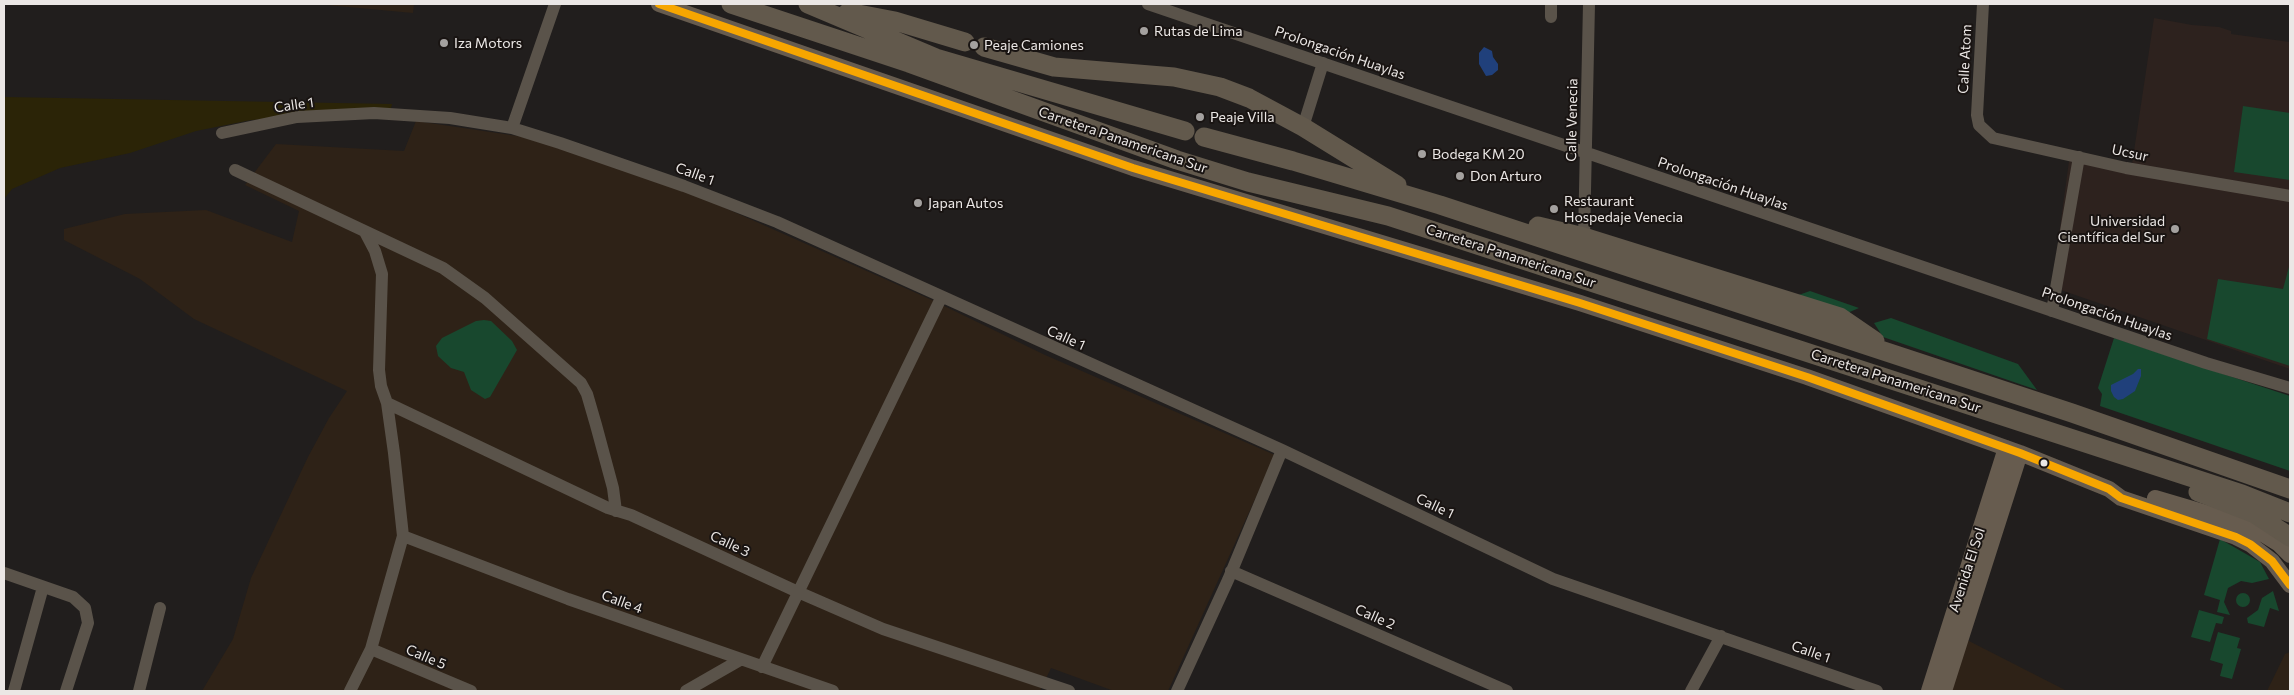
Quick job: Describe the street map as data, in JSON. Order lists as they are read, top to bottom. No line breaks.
{"streets":{"highway":["Carretera Panamericana Sur"],"main road":["Avenida El Sol"],"street":["Prolongación Huaylas","Calle Atom","Calle 1","Calle Venecia","Ucsur","Calle 3","Calle 4","Calle 2","Calle 5"]},"crossings":[["Prolongación Huaylas","Calle Venecia"],["Calle Atom","Ucsur"]],"places":["Rutas de Lima","Iza Motors","Peaje Camiones","Peaje Villa","Bodega KM 20","Don Arturo","Japan Autos","Restaurant Hospedaje Venecia","Universidad Científica del Sur"]}
